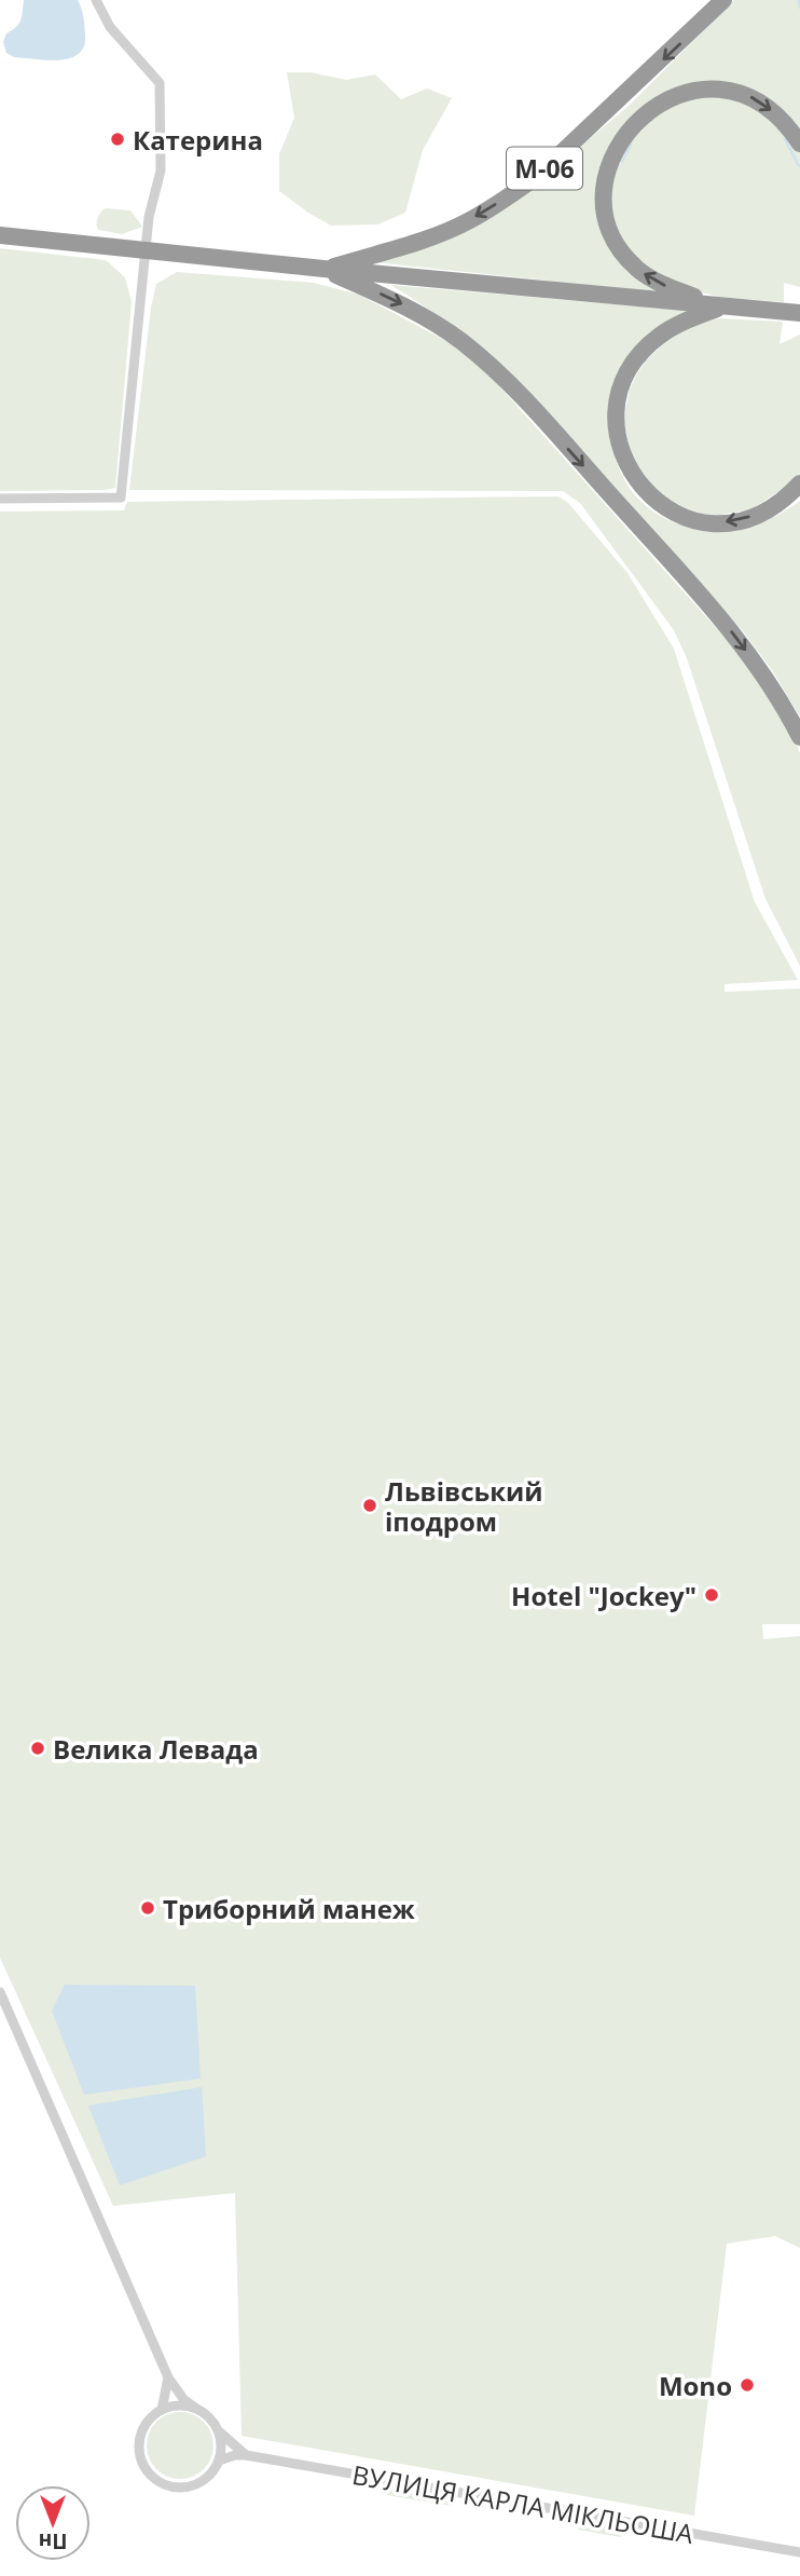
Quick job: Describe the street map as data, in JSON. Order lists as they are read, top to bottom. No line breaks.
{"streets":{"highway":["М-06"],"street":["ВУЛИЦЯ КАРЛА МІКЛЬОША"]},"places":["Катерина","Львівський іподром","Hotel \"Jockey\"","Велика Левада","Триборний манеж","Mono"],"north":"bottom"}
